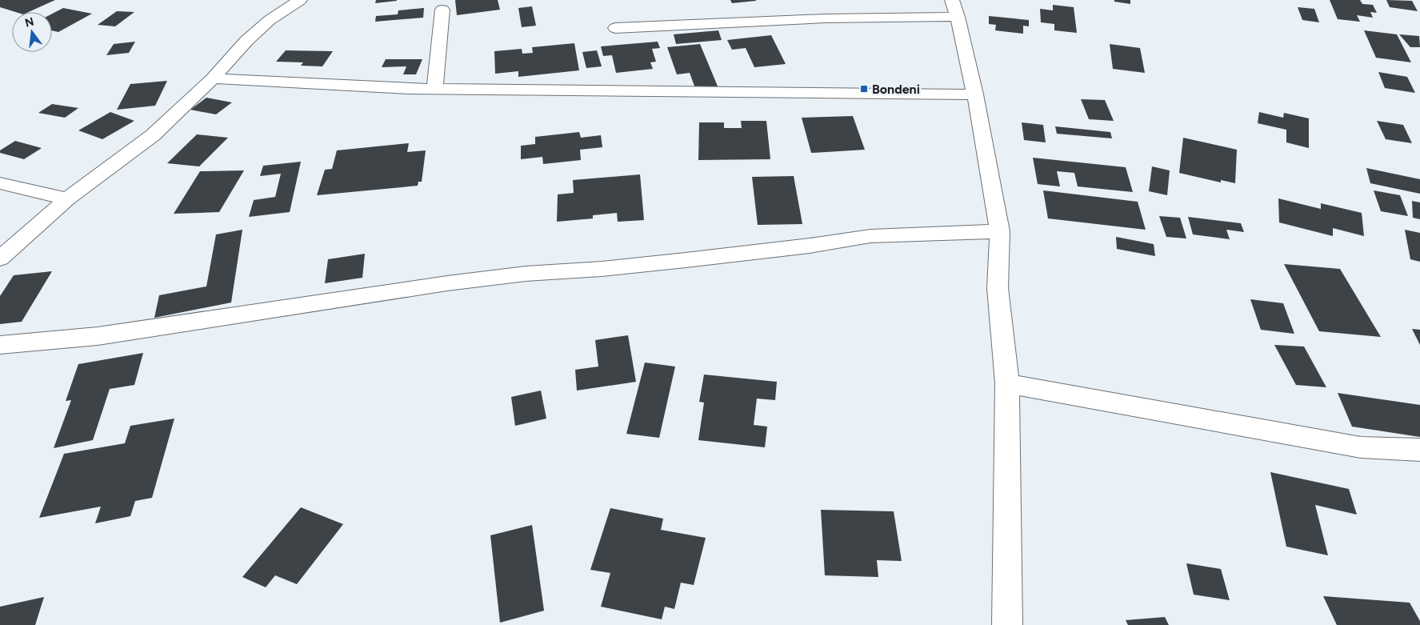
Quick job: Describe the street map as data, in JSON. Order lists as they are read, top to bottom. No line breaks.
{"places":{"transit":["Bondeni"]},"north":"top"}
